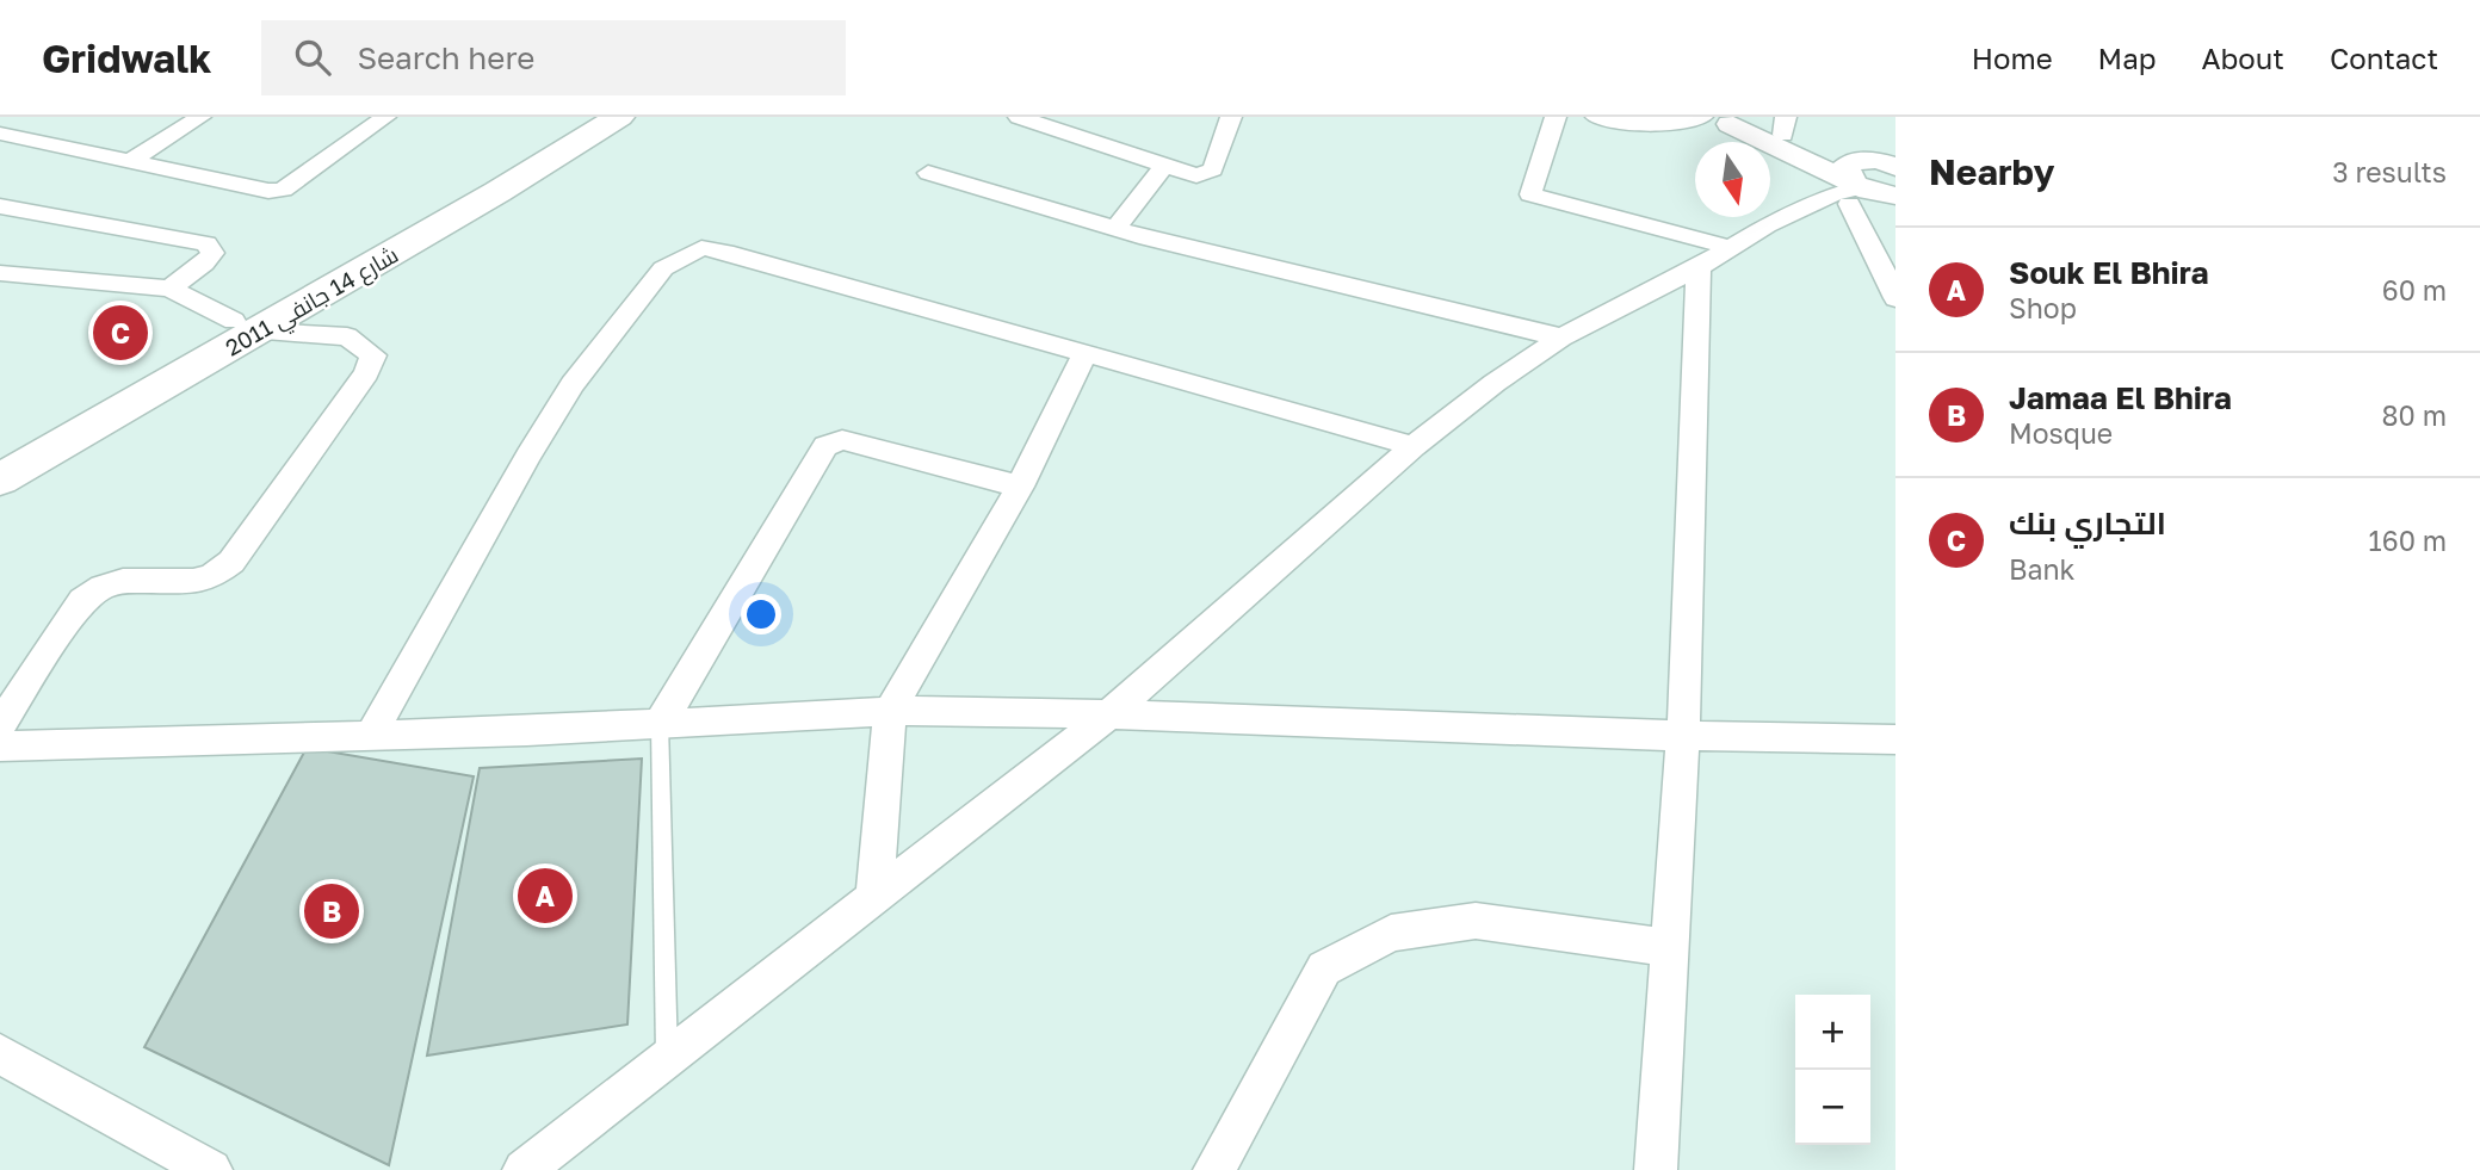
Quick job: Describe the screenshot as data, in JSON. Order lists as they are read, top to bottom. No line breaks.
{"streets":{"main road":["شارع 14 جانفي 2011"]},"north":"bottom","page":{"header":"Gridwalk","search":"Search here","nav":["Home","Map","About","Contact"],"heading":["Nearby","3 results"],"list":[{"mark":"A","name":"Souk El Bhira","note":"Shop","value":"60 m"},{"mark":"B","name":"Jamaa El Bhira","note":"Mosque","value":"80 m"},{"mark":"C","name":"التجاري بنك","note":"Bank","value":"160 m"}],"pins":["C","A","B"],"map_buttons":["+","−"]}}
